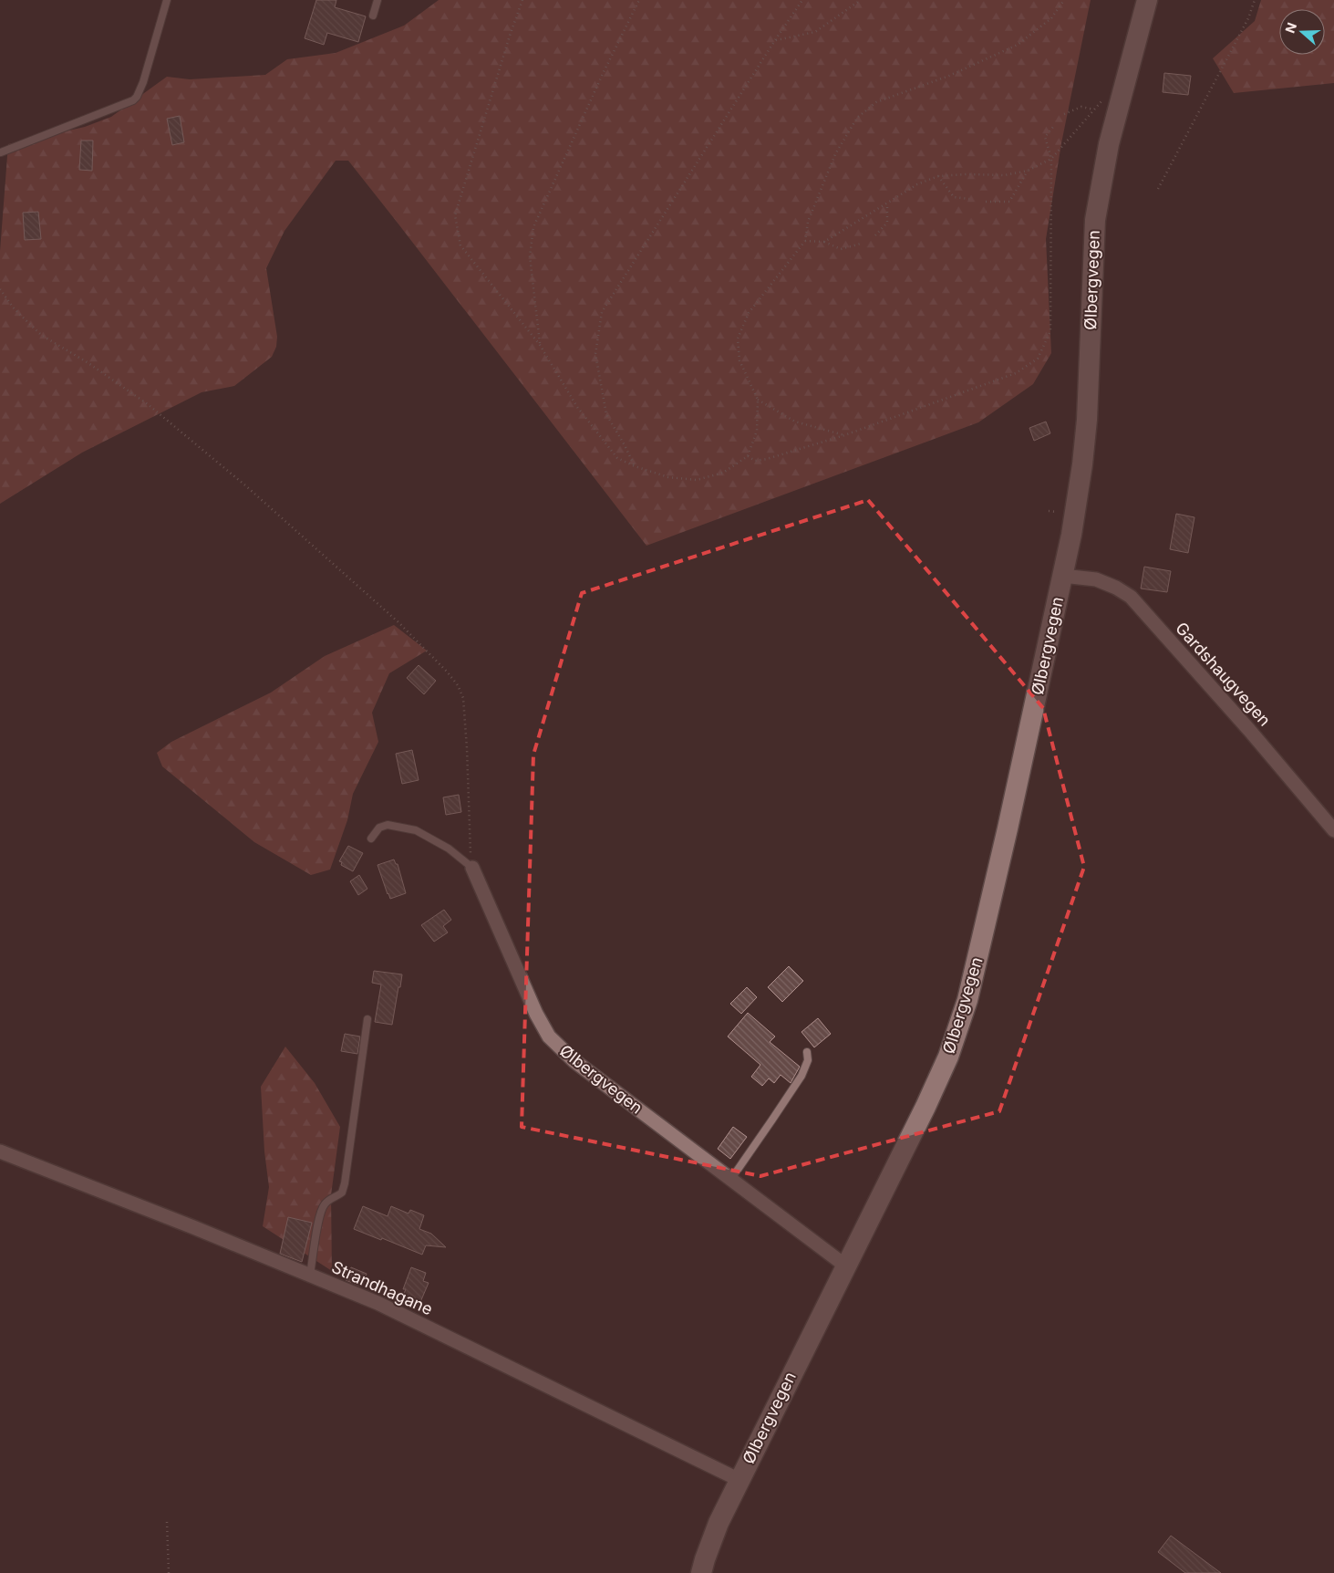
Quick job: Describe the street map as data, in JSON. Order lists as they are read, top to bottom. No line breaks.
{"streets":{"main road":["Ølbergvegen"],"street":["Gardshaugvegen","Strandhagane"]},"crossings":[["Ølbergvegen","Gardshaugvegen"],["Ølbergvegen","Strandhagane"]],"north":"left"}
